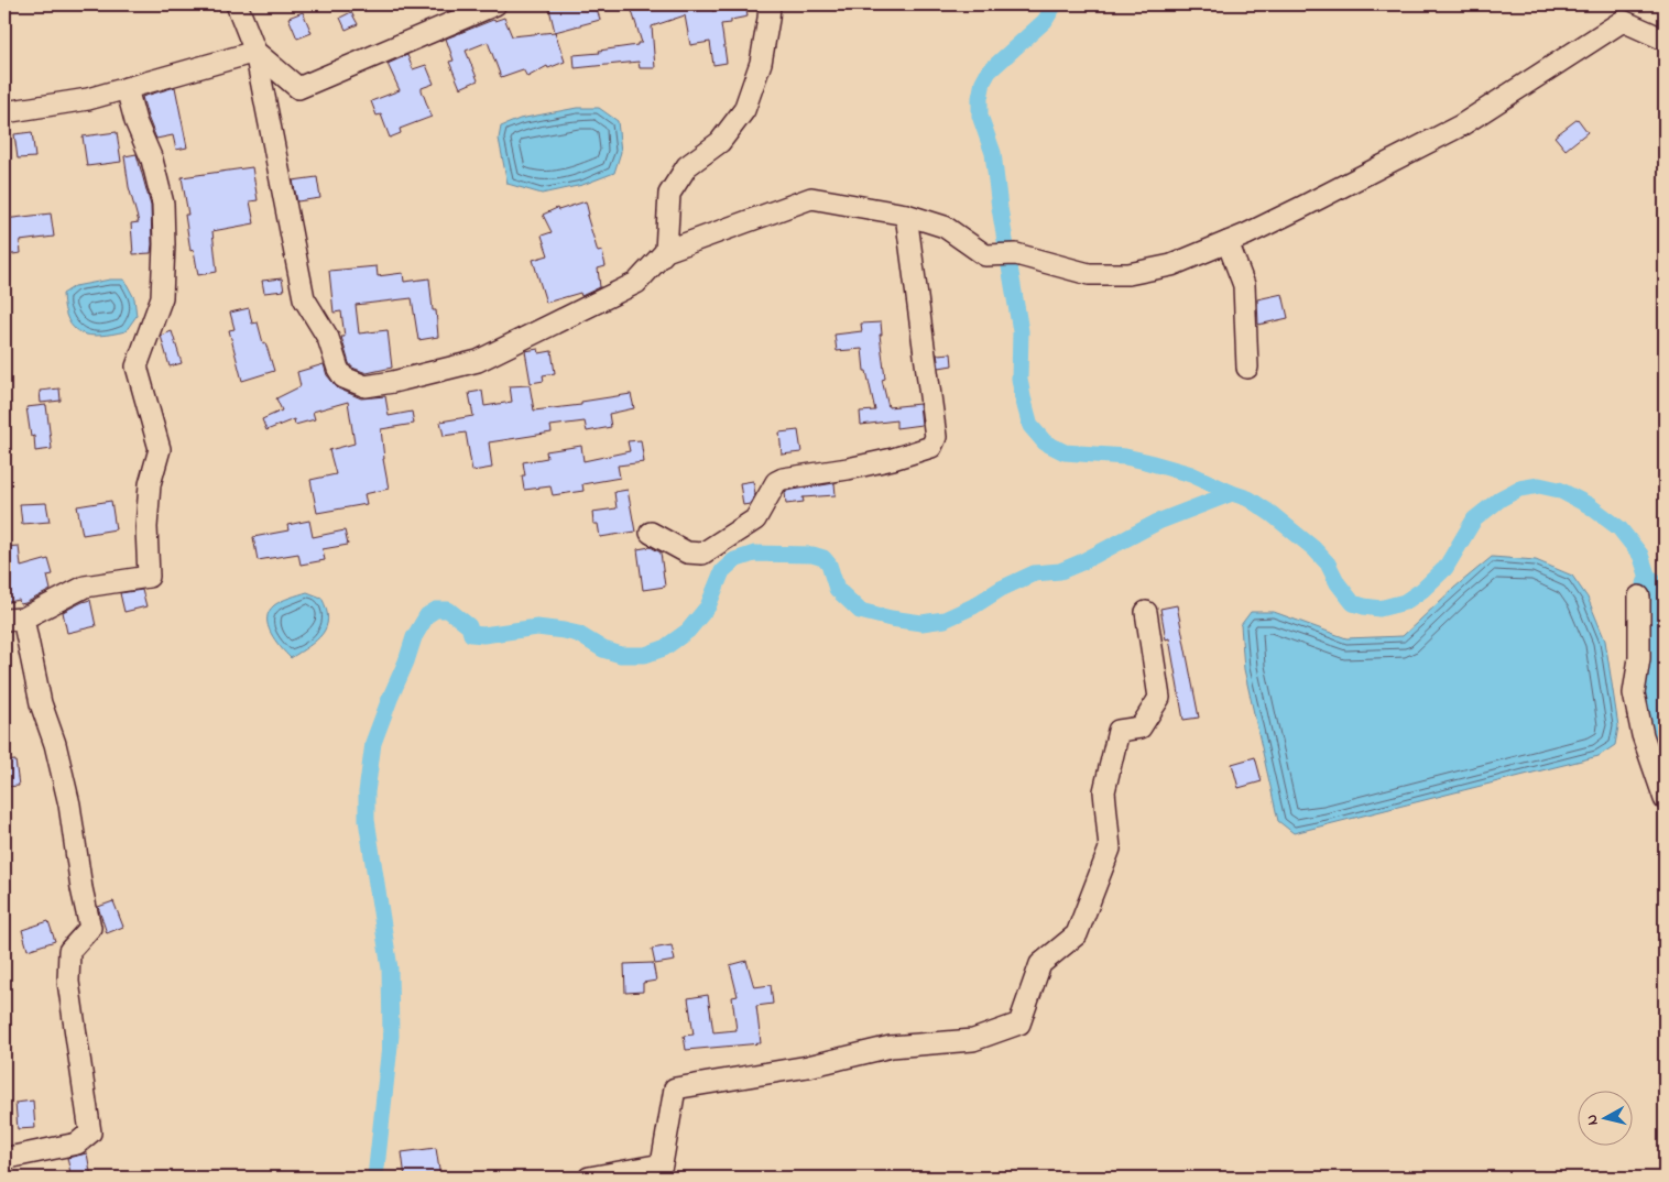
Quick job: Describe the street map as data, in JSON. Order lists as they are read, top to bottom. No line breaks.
{"north":"left"}
